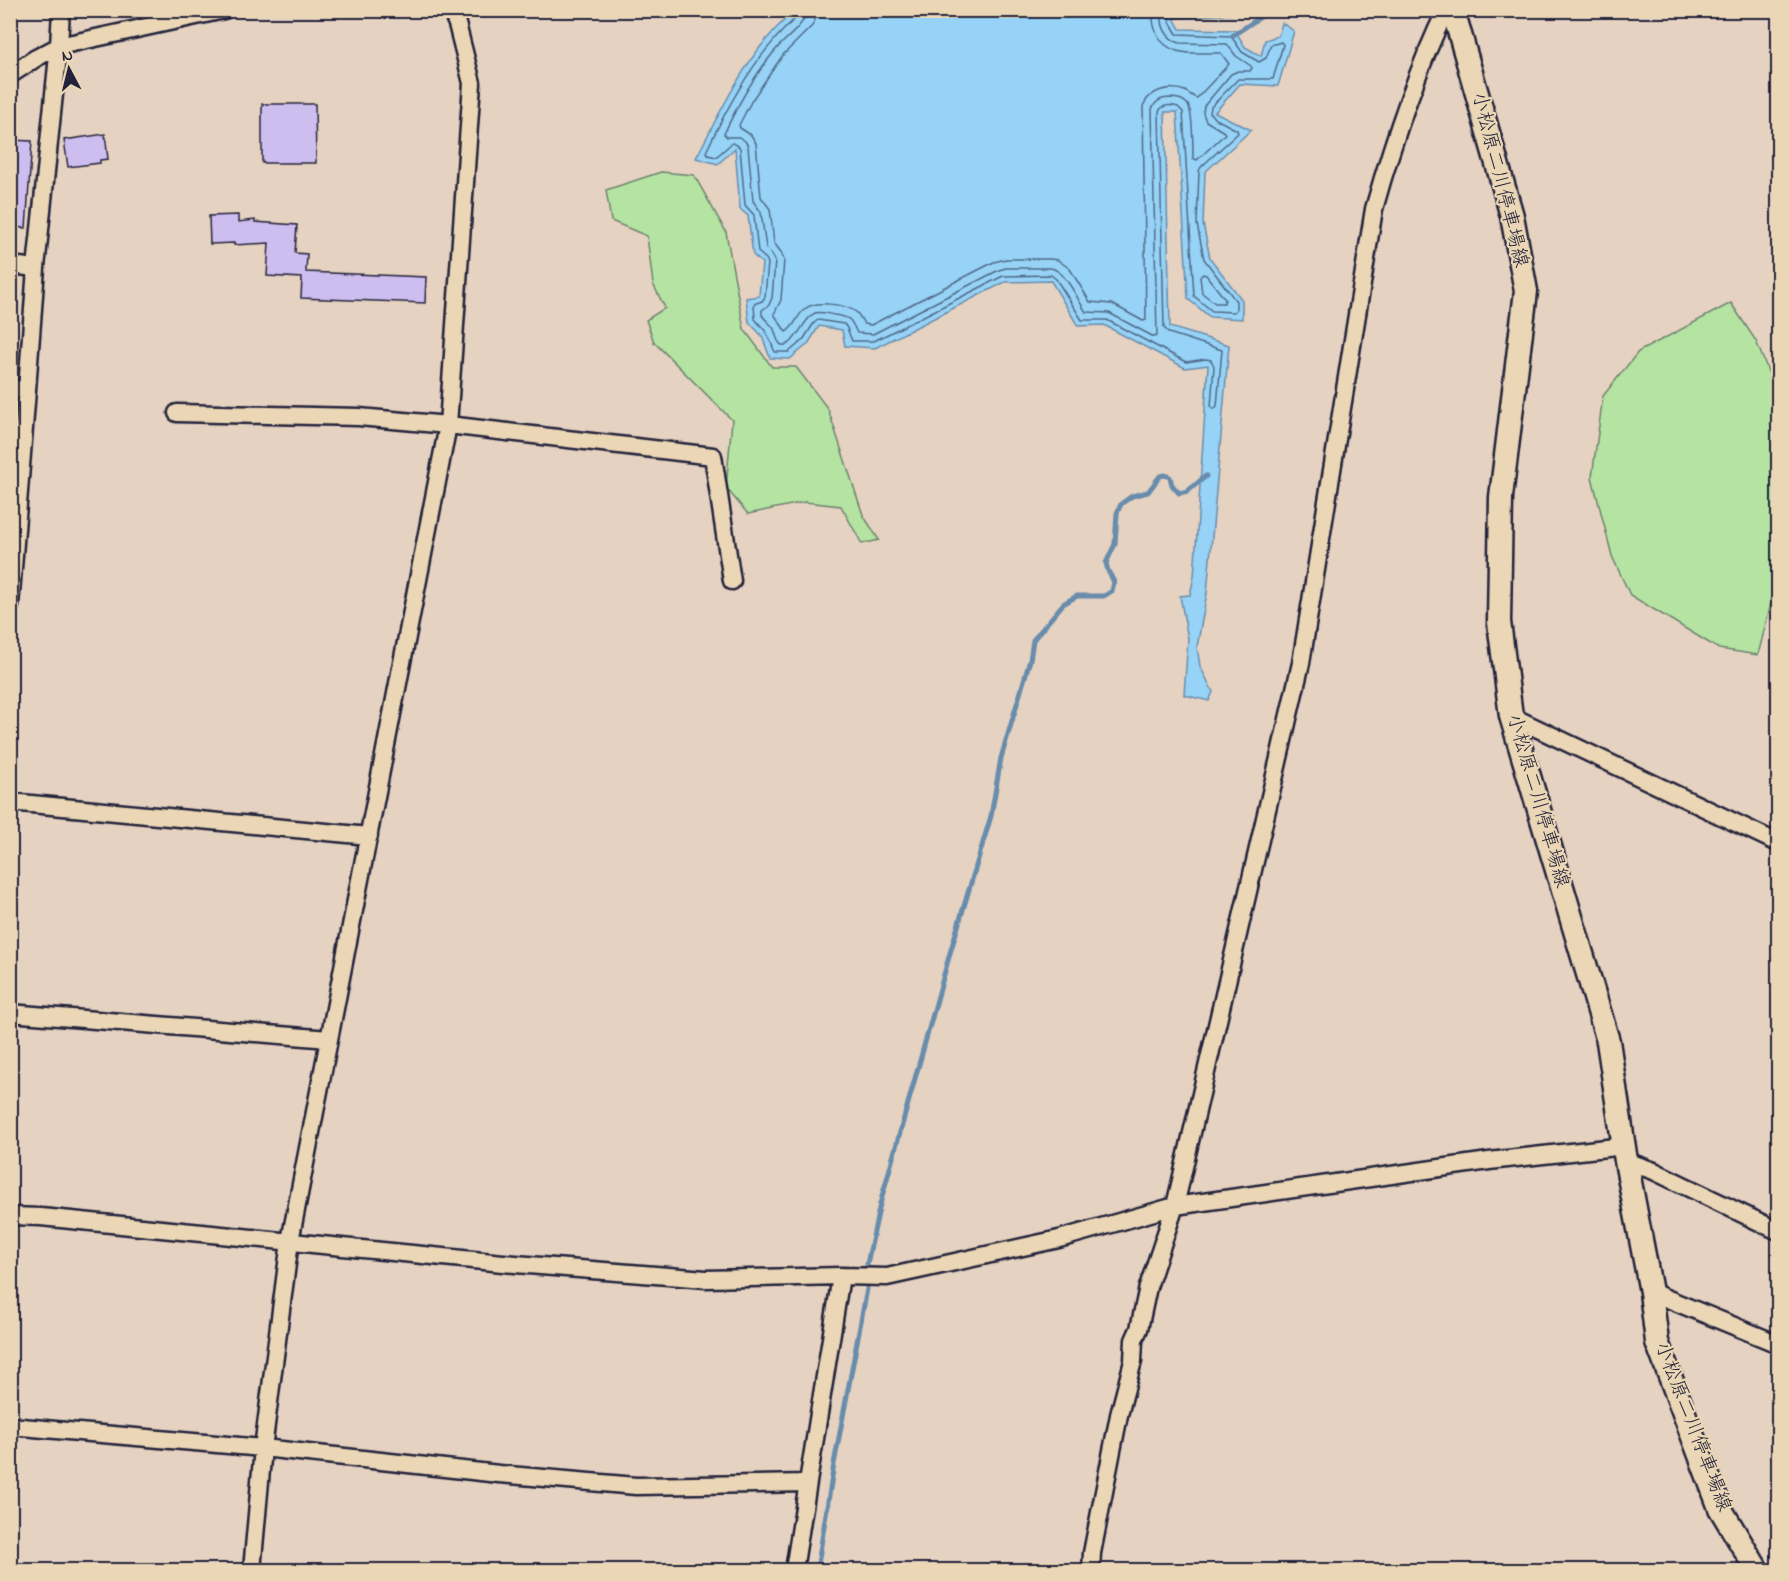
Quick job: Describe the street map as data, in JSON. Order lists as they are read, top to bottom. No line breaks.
{"streets":{"main road":["小松原二川停車場線"]},"north":"top"}
